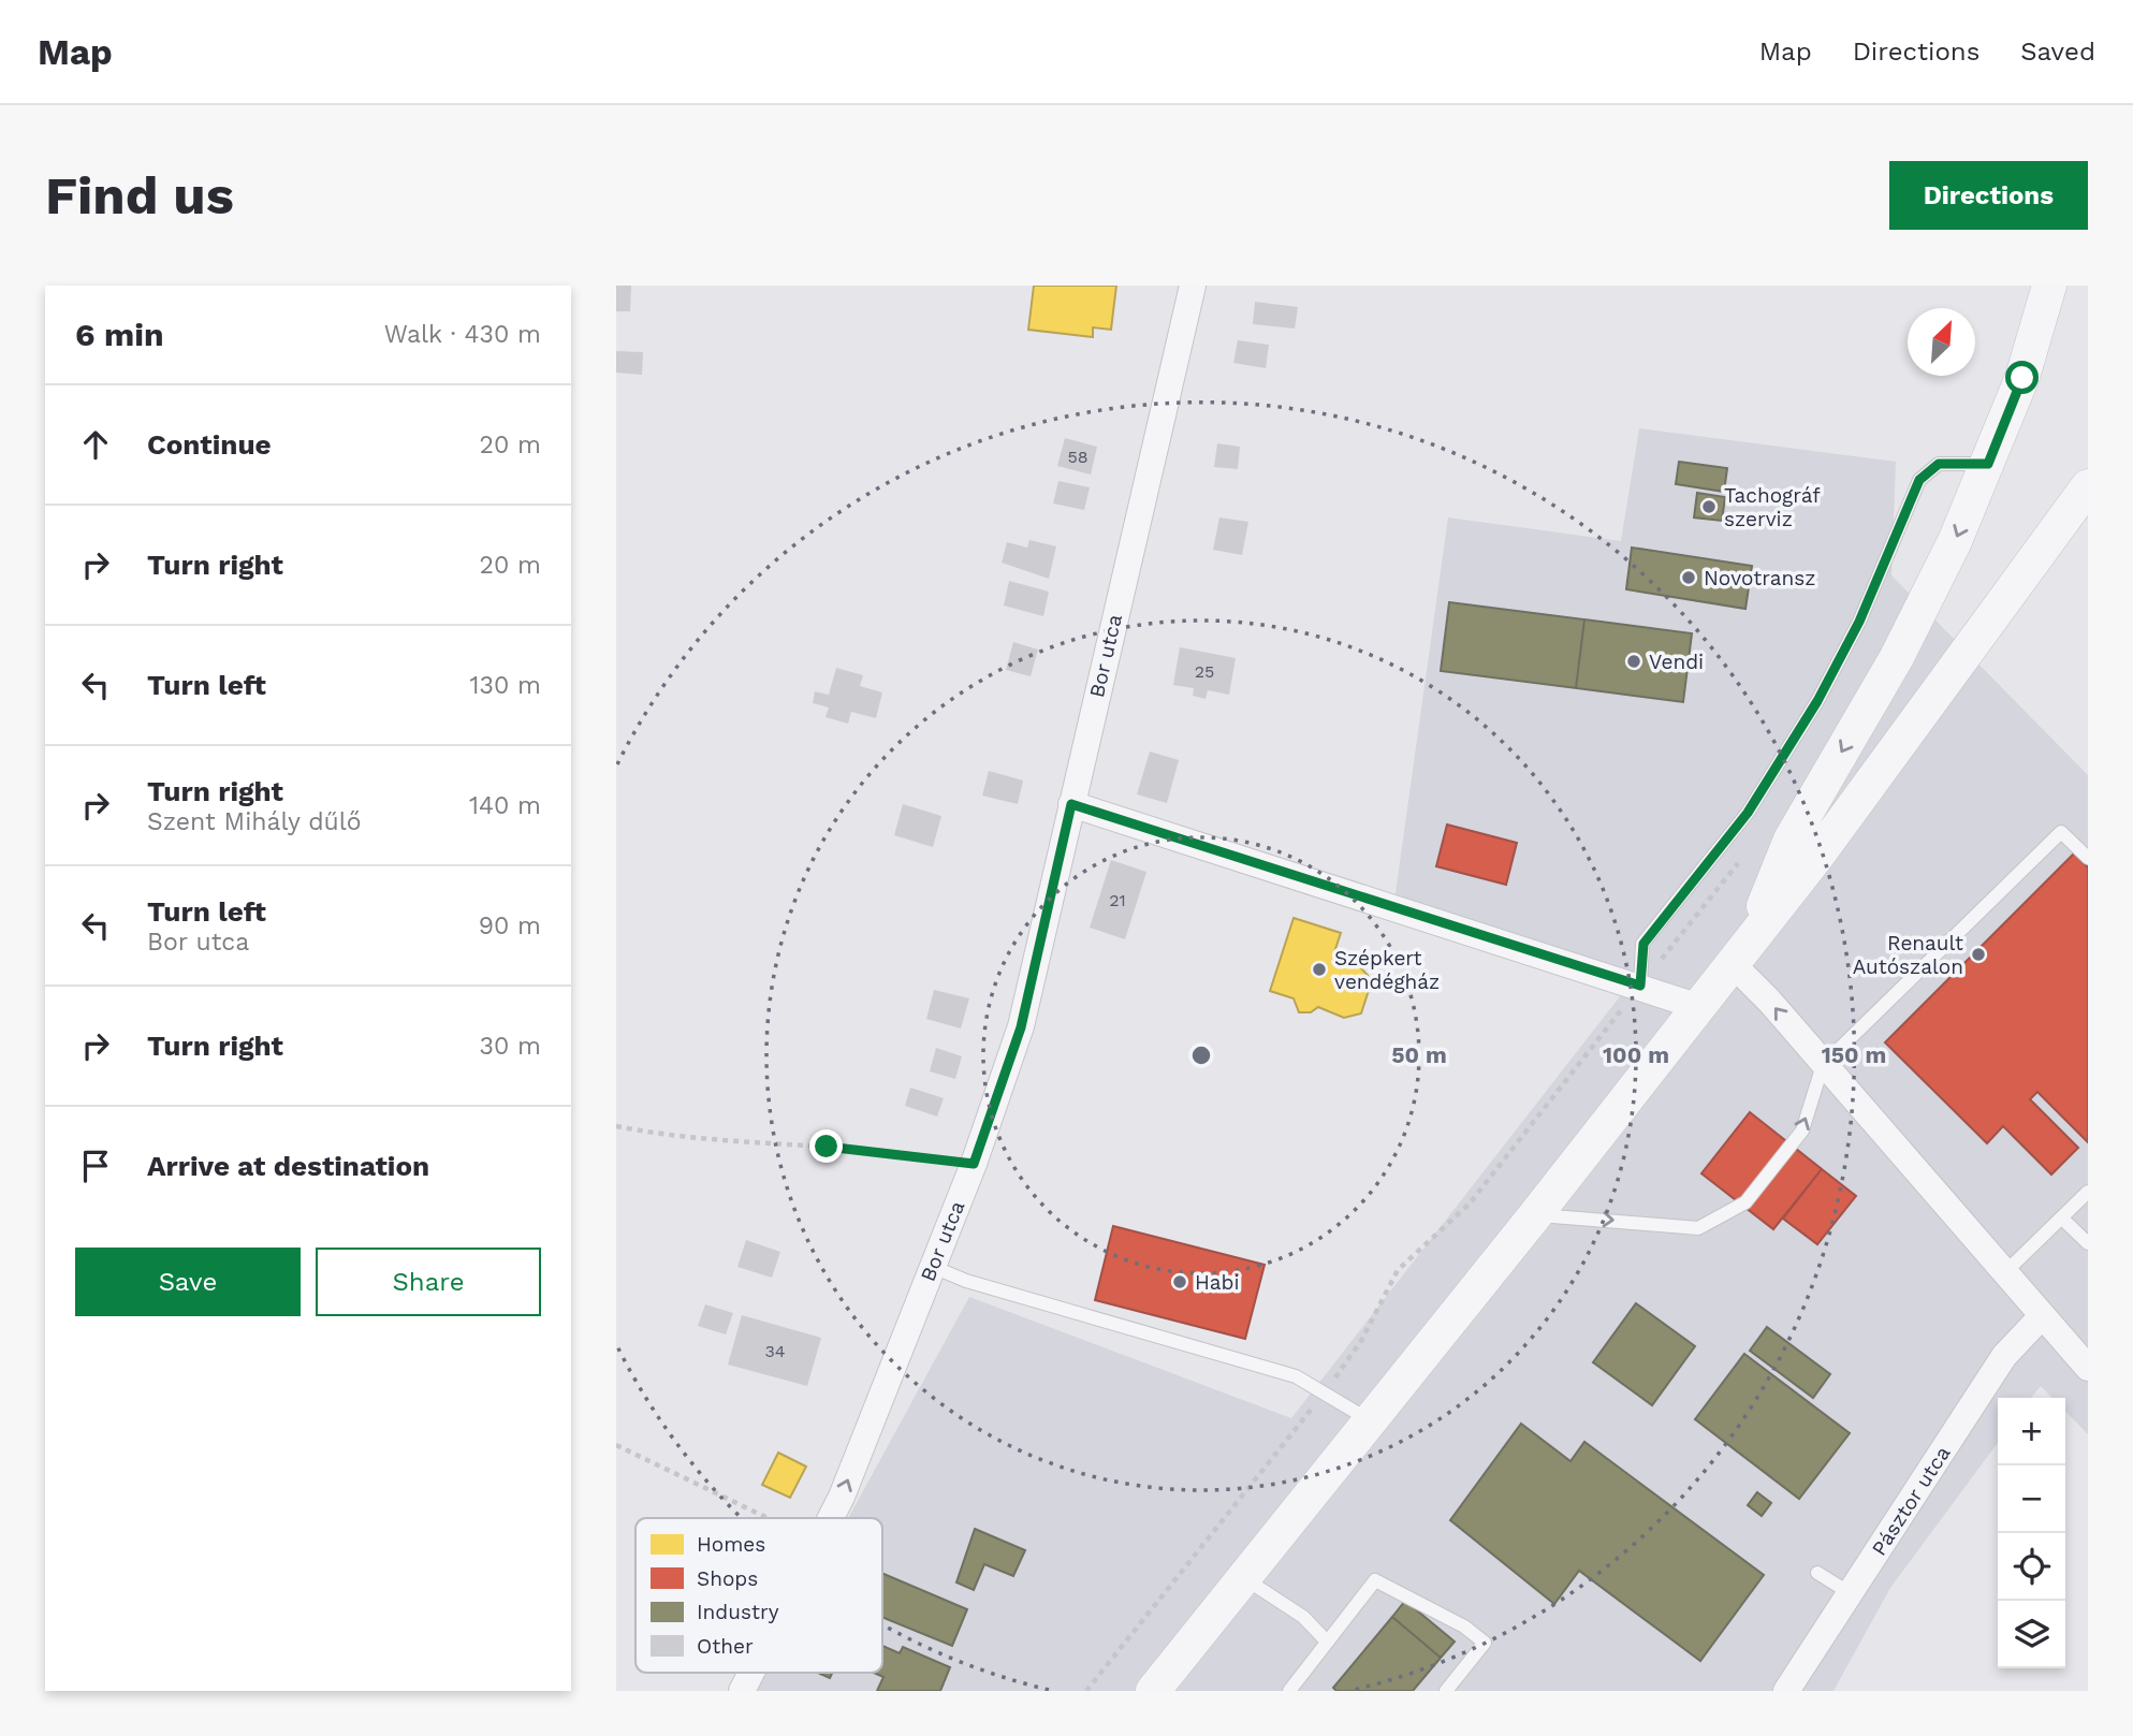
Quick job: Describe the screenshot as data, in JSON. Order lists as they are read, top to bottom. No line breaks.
{"streets":{"street":["Bor utca","Pásztor utca"]},"places":["Tachográf szerviz","Novotransz","Vendi","Renault Autószalon","Szépkert vendégház","Habi"],"house_numbers":["58","25","21","34"],"legend":["Homes","Shops","Industry","Other"],"north":"top right","page":{"header":"Map","nav":["Map","Directions","Saved"],"buttons":["Directions",["Save","Share"]],"title":"Find us","heading":["6 min","Walk · 430 m"],"list":[["Continue","20 m"],["Turn right","20 m"],["Turn left","130 m"],["Turn right","Szent Mihály dűlő","140 m"],["Turn left","Bor utca","90 m"],["Turn right","30 m"],"Arrive at destination"],"map_buttons":["+","−"]},"rings":["50 m","100 m","150 m"]}
